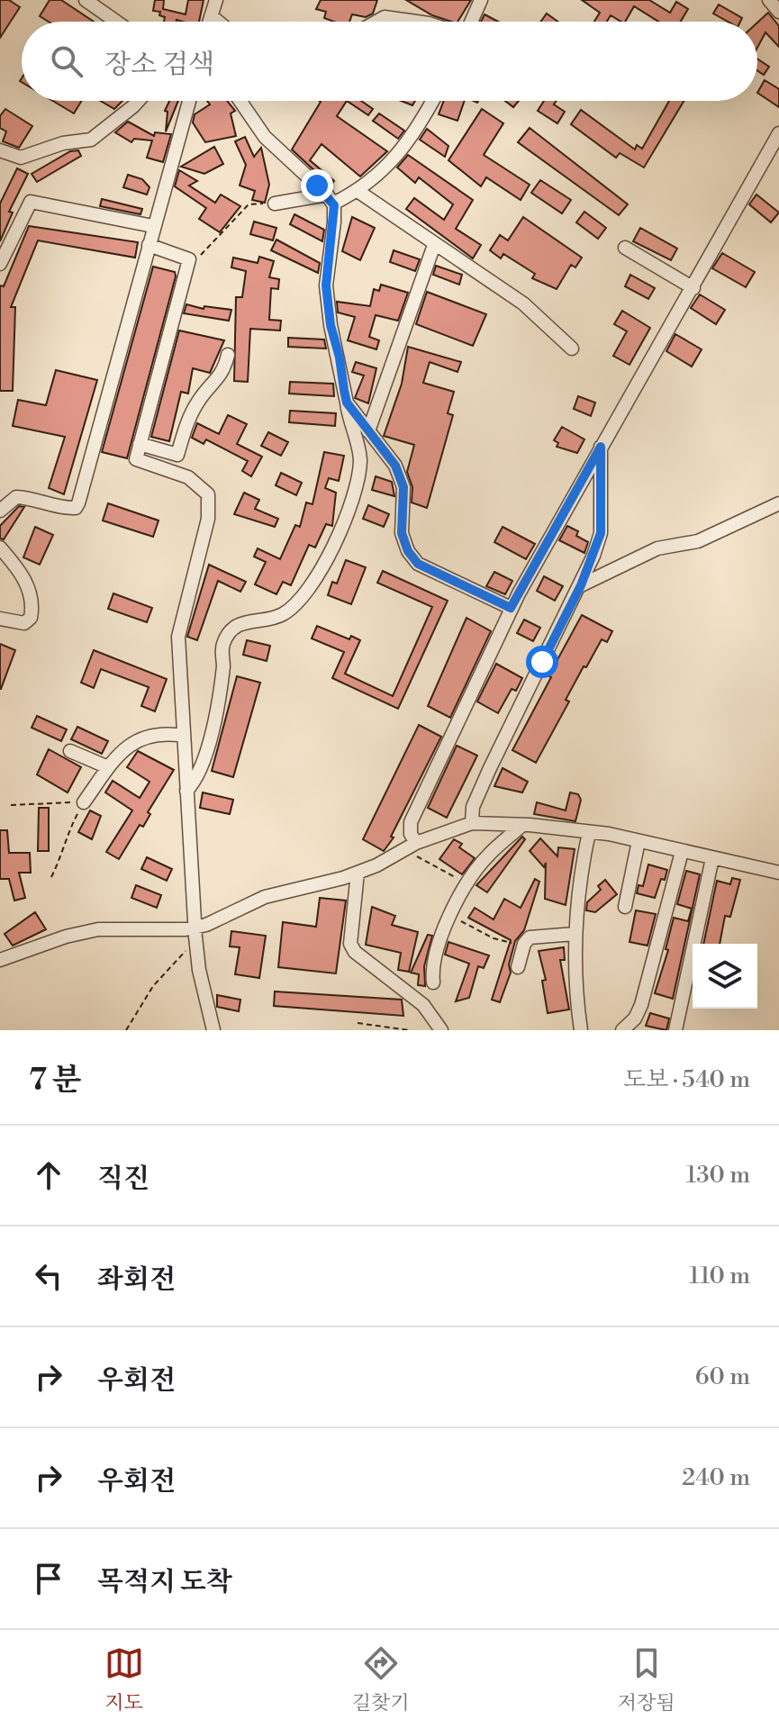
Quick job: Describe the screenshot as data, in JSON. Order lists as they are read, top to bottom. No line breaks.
{"page":{"search":"장소 검색","heading":["7 분","도보 · 540 m"],"list":[["직진","130 m"],["좌회전","110 m"],["우회전","60 m"],["우회전","240 m"],"목적지 도착"],"nav":["지도","길찾기","저장됨"]}}
